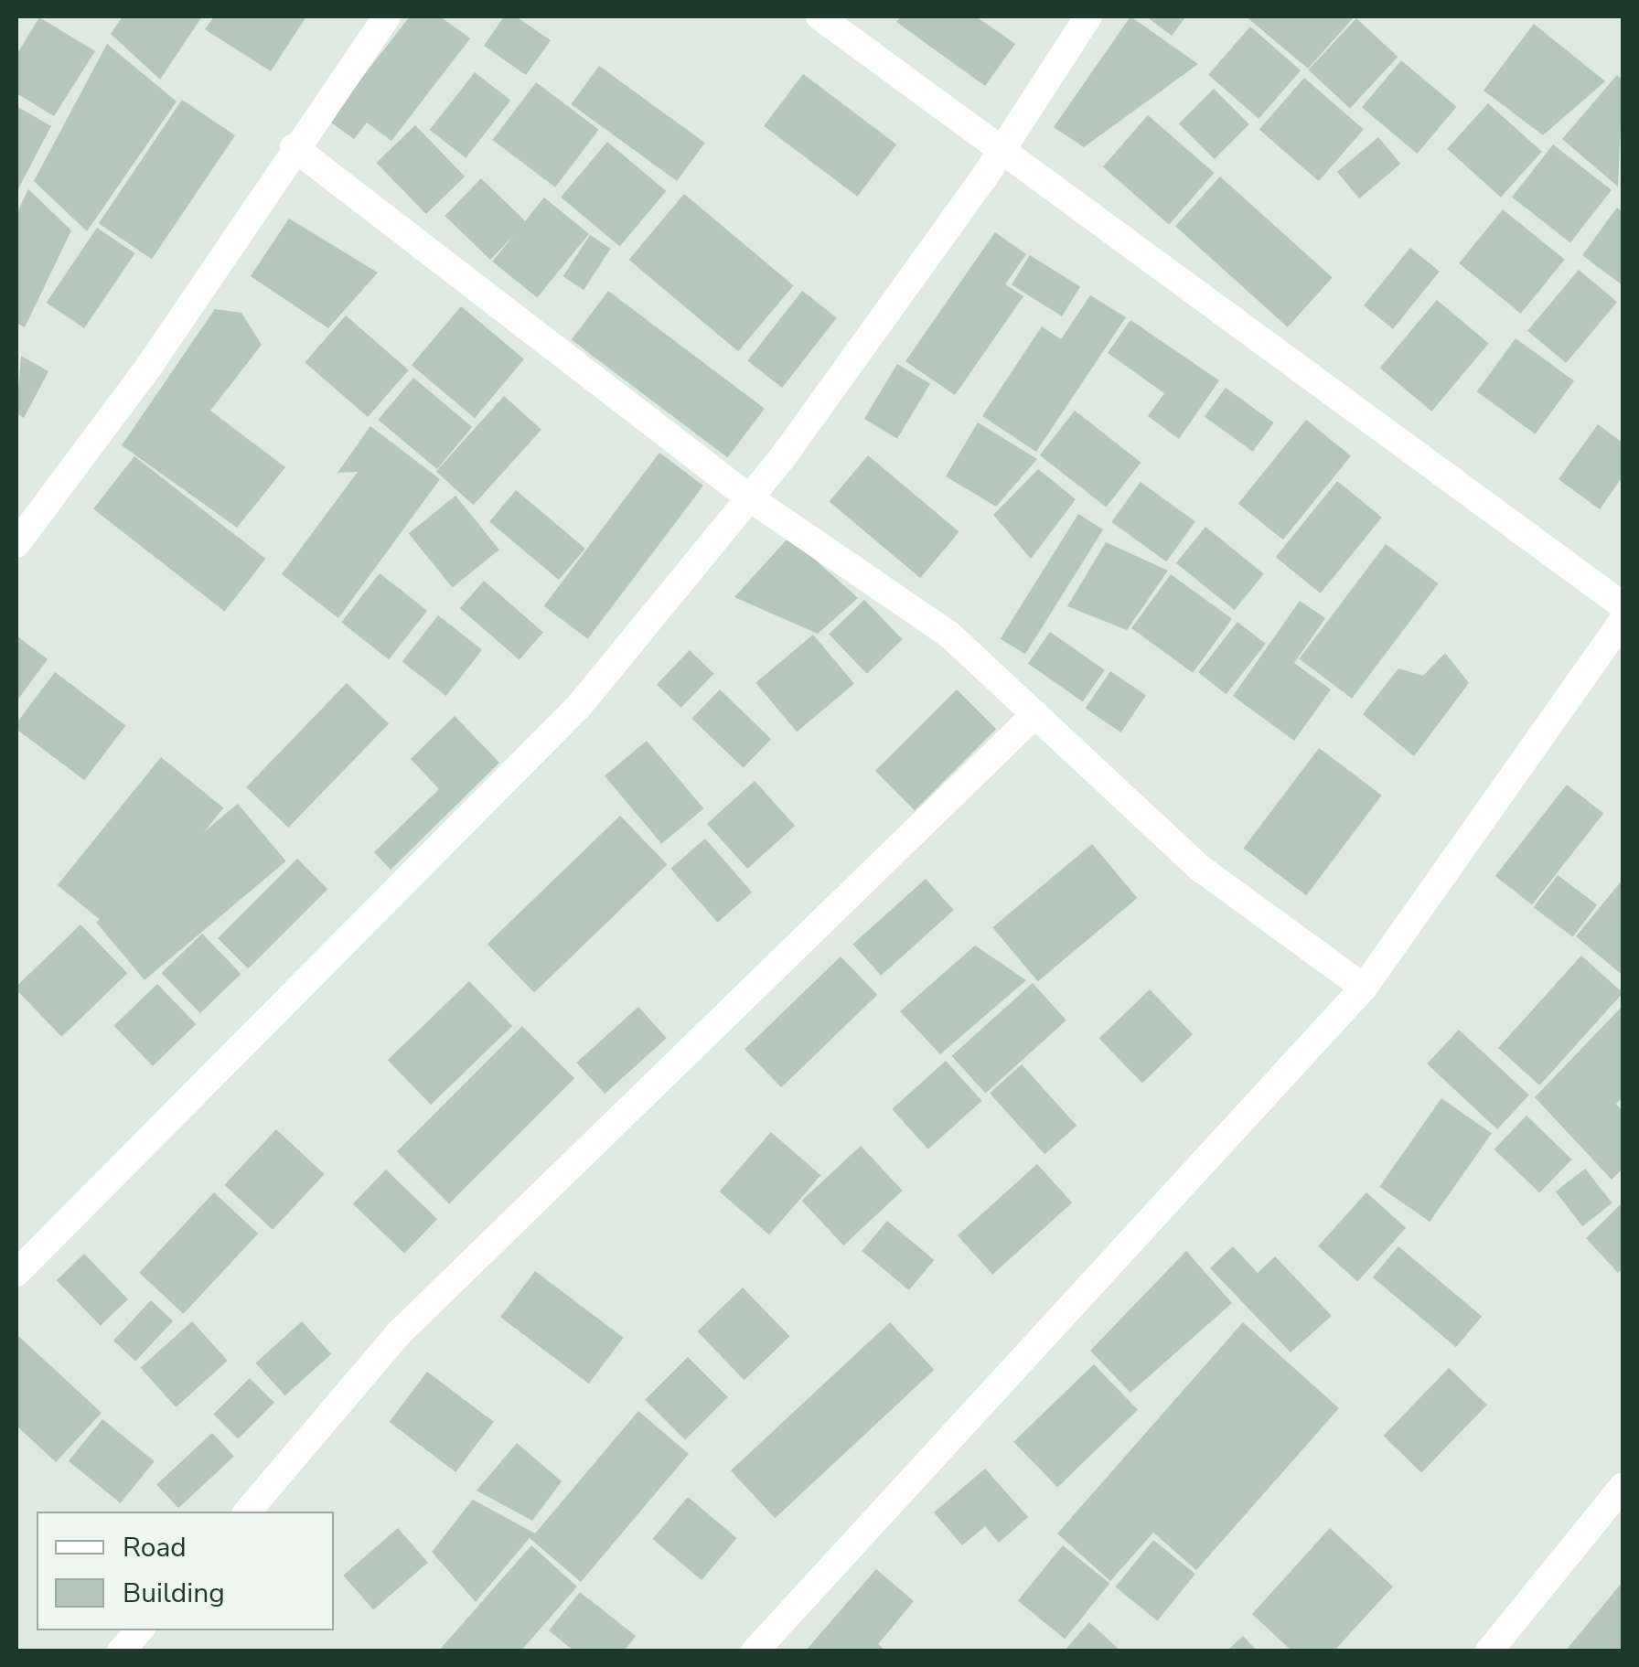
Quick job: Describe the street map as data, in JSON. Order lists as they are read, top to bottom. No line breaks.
{"legend":["Road","Building"]}
